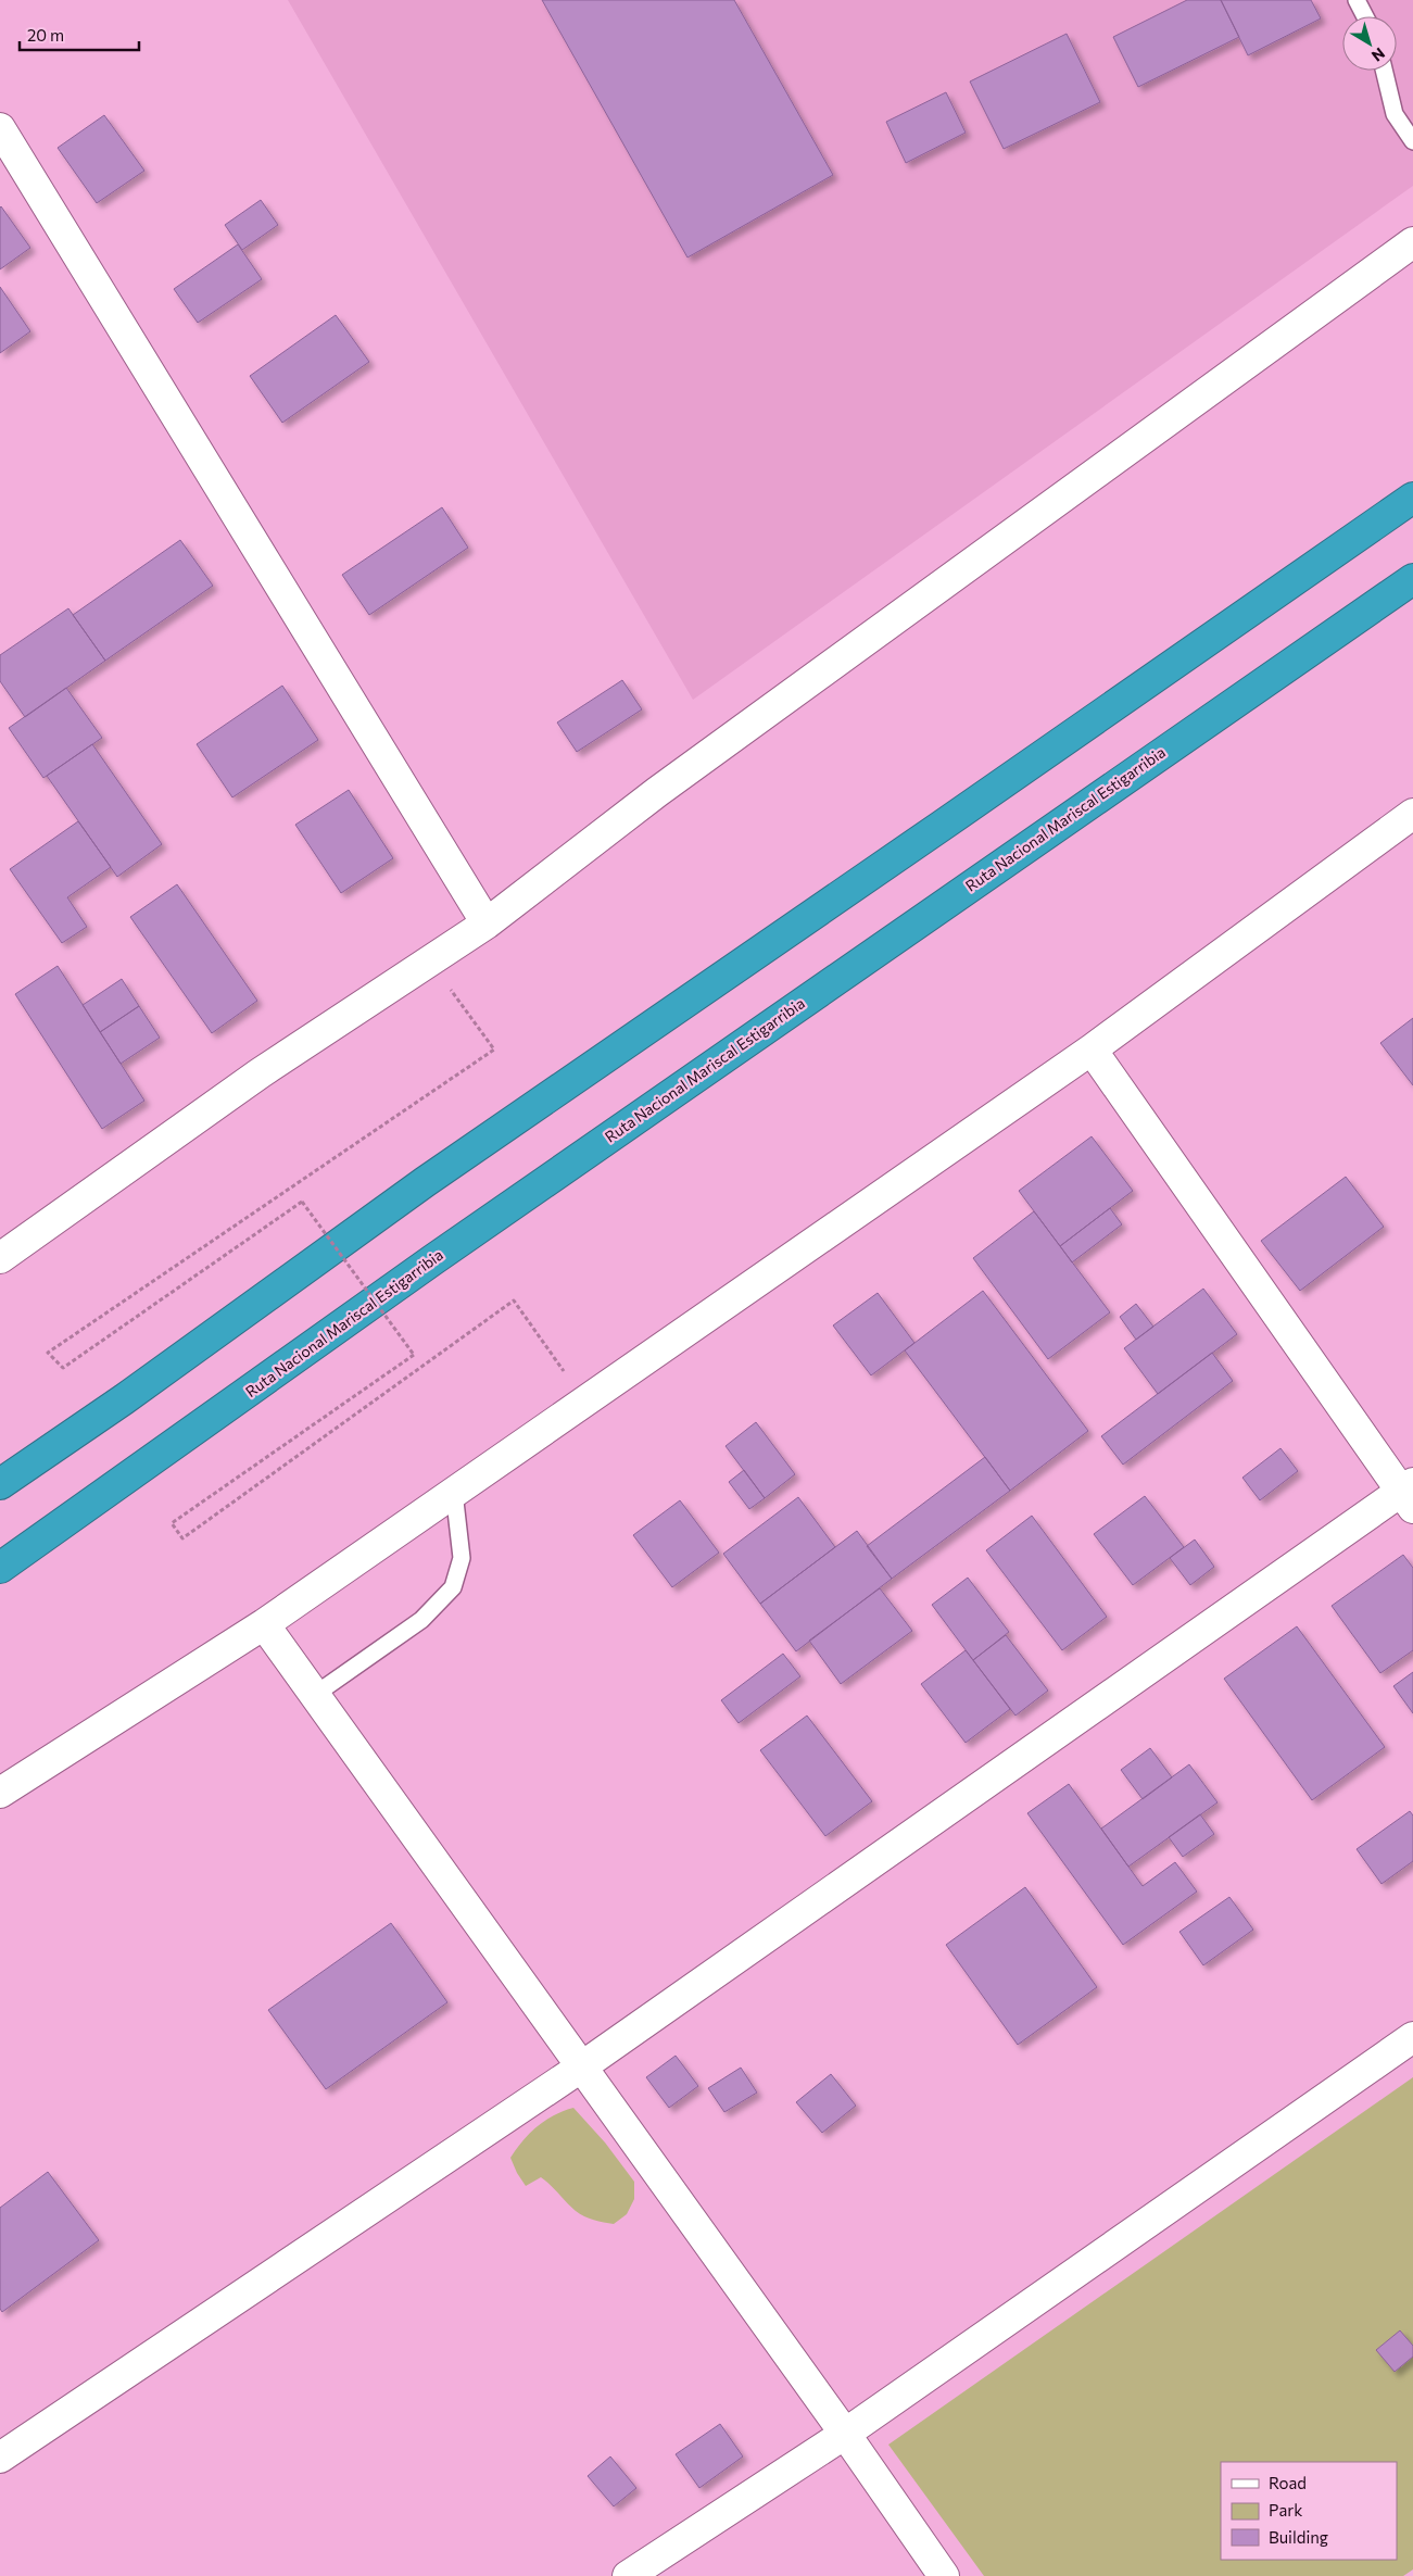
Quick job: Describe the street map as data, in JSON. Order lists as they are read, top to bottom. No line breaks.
{"streets":{"highway":["Ruta Nacional Mariscal Estigarribia"]},"legend":["Road","Park","Building"],"scale_bar":"20 m","north":"bottom right"}
